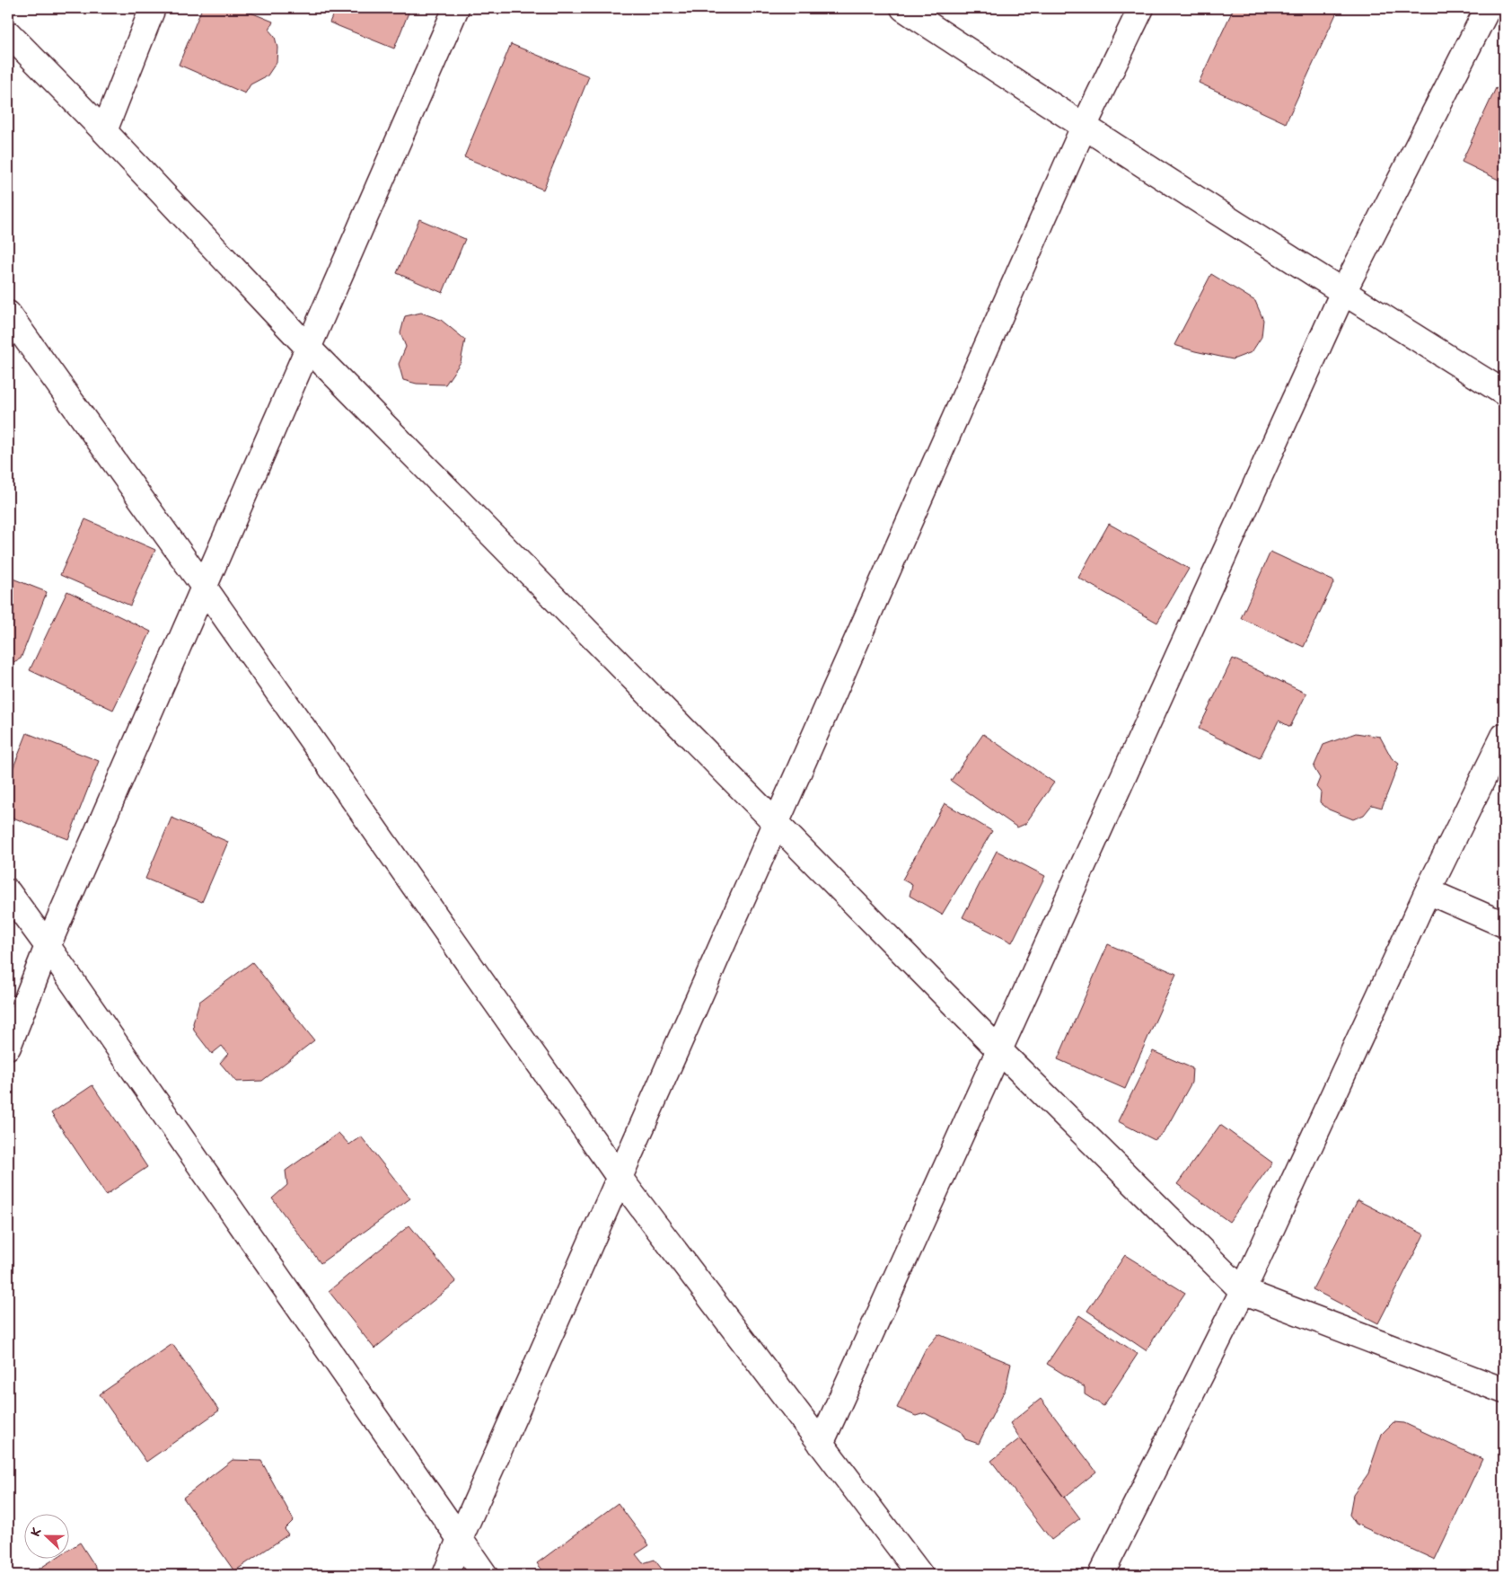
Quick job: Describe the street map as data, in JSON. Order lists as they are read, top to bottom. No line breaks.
{"north":"left"}
